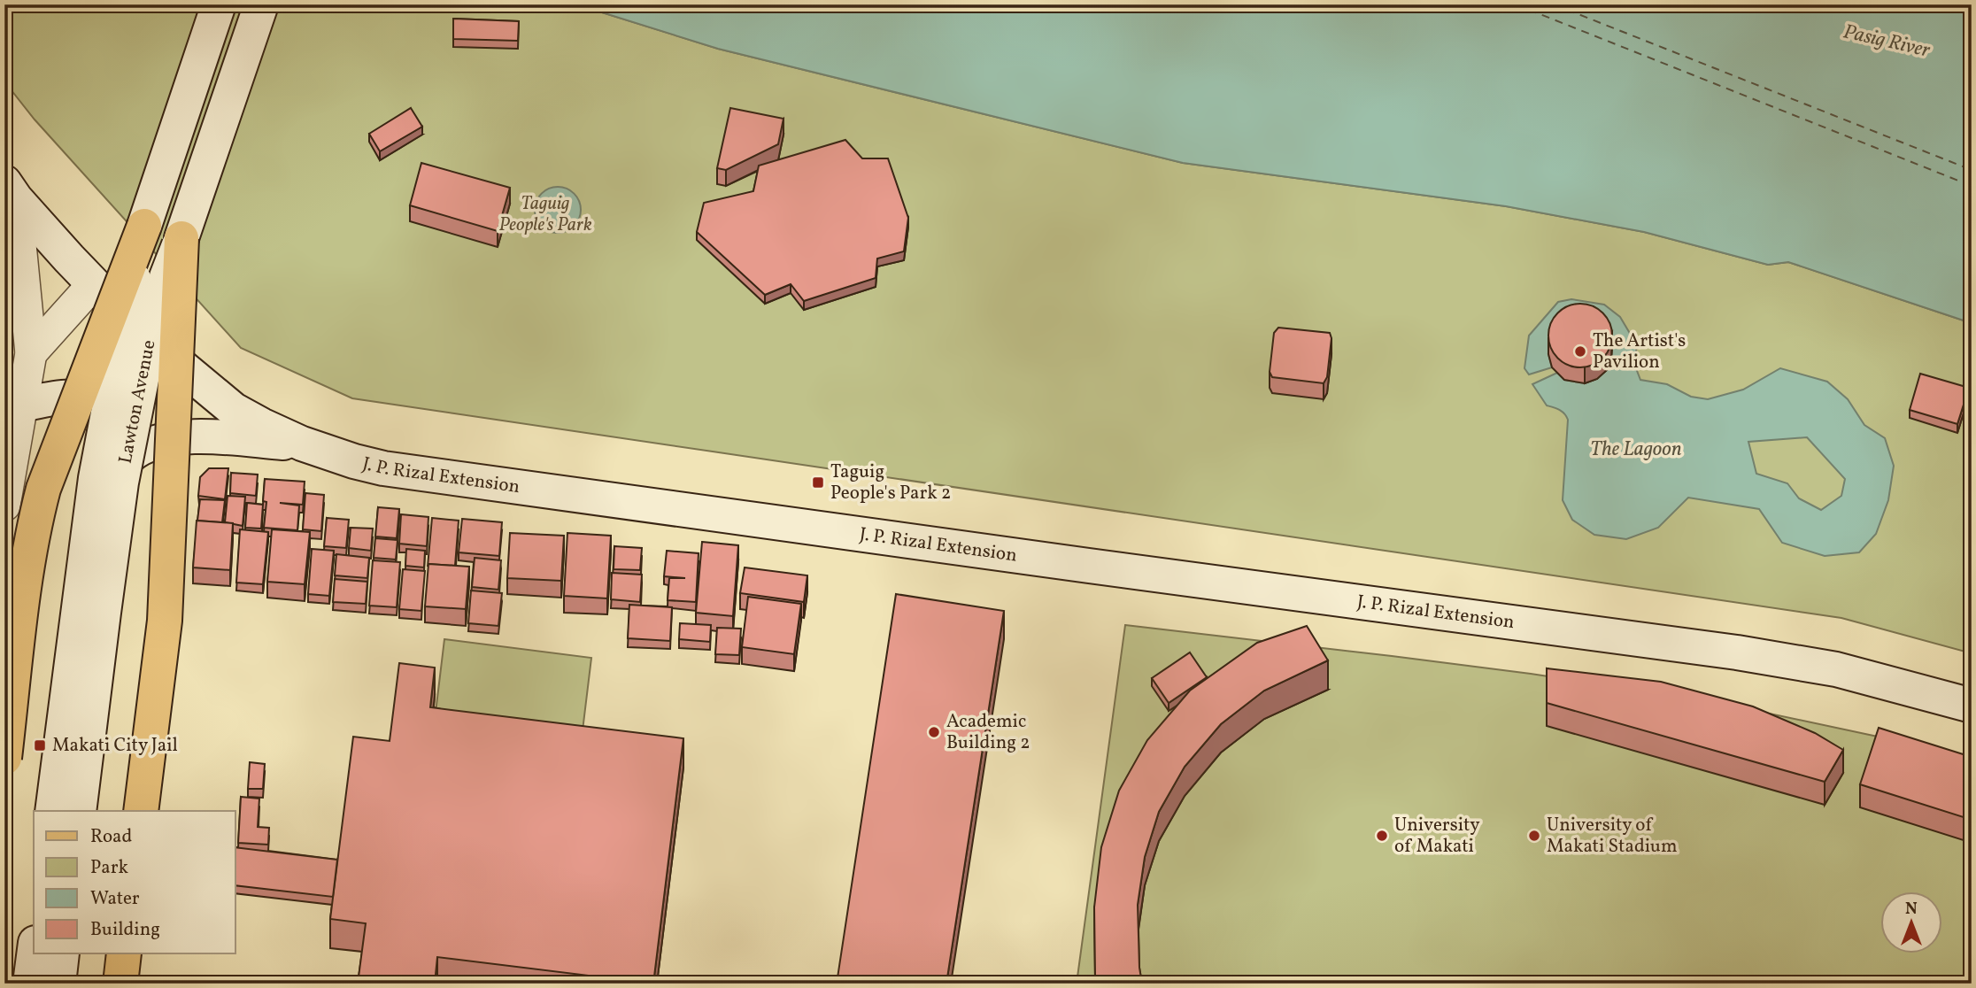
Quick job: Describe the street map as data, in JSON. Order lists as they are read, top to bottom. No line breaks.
{"streets":{"main road":["Lawton Avenue","J. P. Rizal Extension"]},"crossings":[["Lawton Avenue","J. P. Rizal Extension"]],"water":["Pasig River","The Lagoon"],"parks":["Taguig People's Park"],"places":{"other":["The Artist's Pavilion","Academic Building 2","University of Makati","University of Makati Stadium"],"transit":["Taguig People's Park 2","Makati City Jail"]},"legend":["Road","Park","Water","Building"],"north":"top"}
